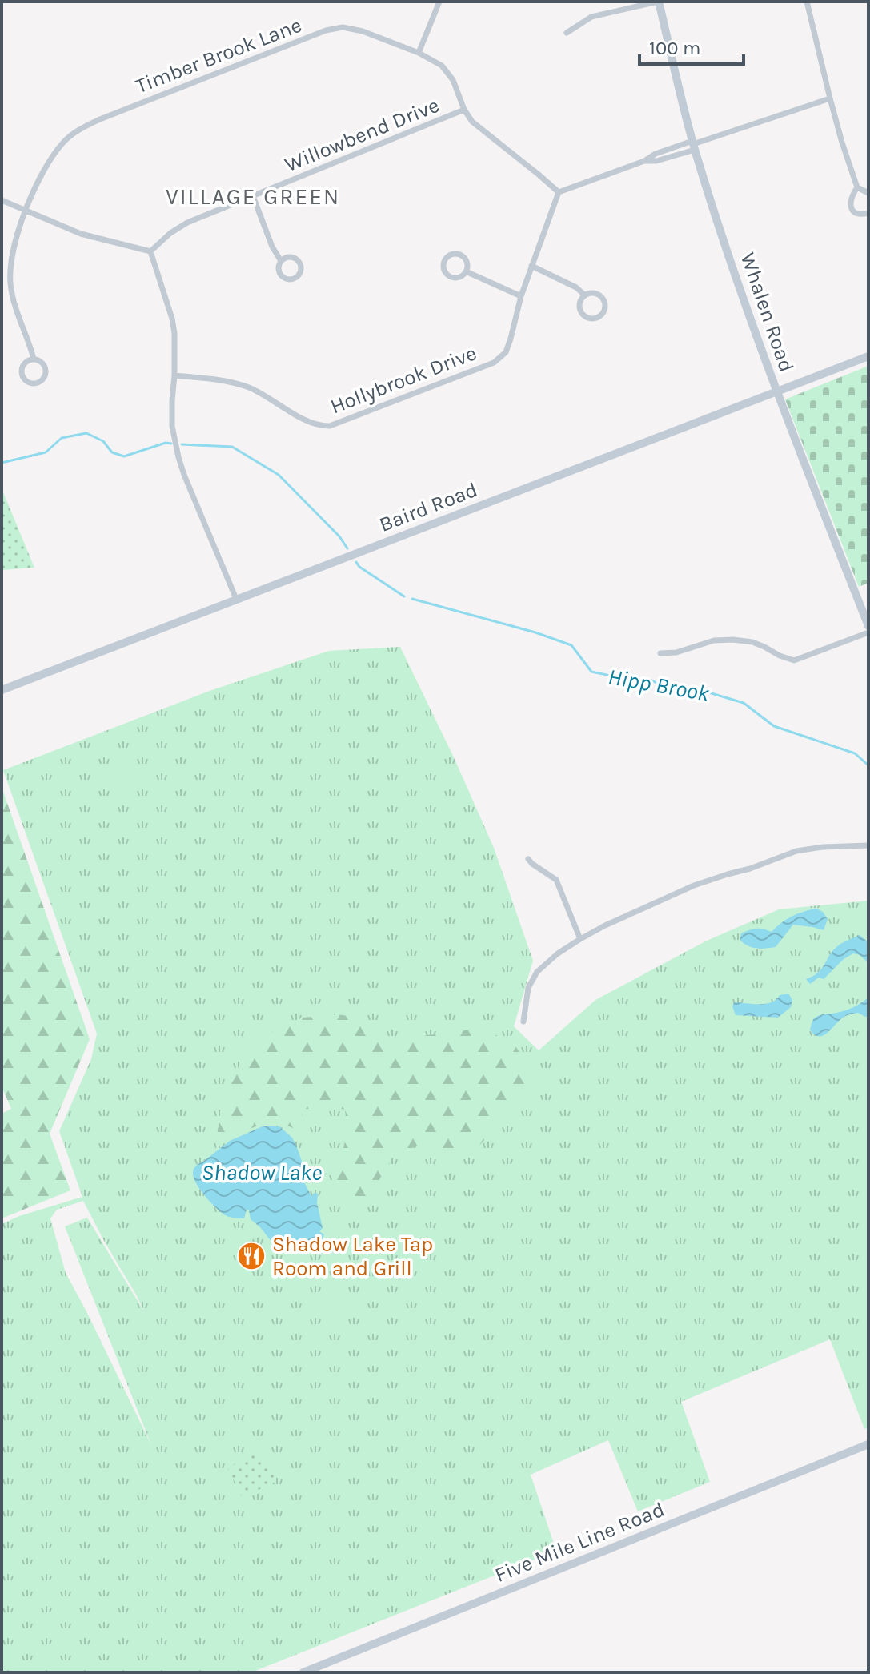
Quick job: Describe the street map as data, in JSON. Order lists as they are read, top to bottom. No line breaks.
{"streets":{"street":["Timber Brook Lane","Willowbend Drive","Whalen Road","Hollybrook Drive","Baird Road","Five Mile Line Road"]},"crossings":[["Timber Brook Lane","Willowbend Drive"],["Timber Brook Lane","Hollybrook Drive"],["Whalen Road","Baird Road"]],"districts":["VILLAGE GREEN"],"water":["Hipp Brook","Shadow Lake"],"places":{"restaurant":["Shadow Lake Tap Room and Grill"]},"scale_bar":"100 m"}
